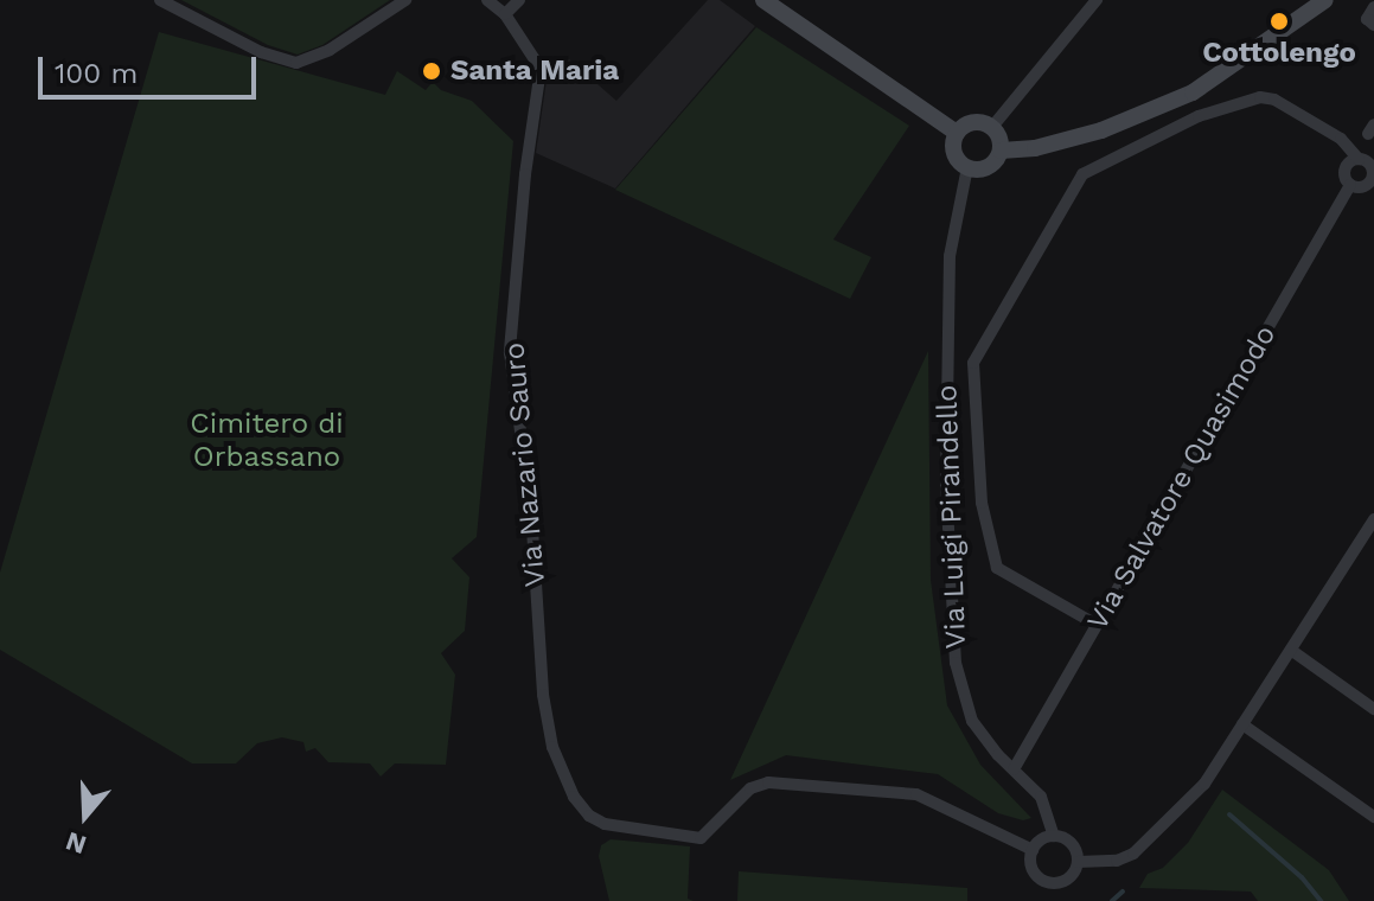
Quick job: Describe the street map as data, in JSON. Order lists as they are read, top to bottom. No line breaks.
{"streets":{"street":["Via Nazario Sauro","Via Salvatore Quasimodo","Via Luigi Pirandello"]},"crossings":[["Via Nazario Sauro","Via Luigi Pirandello"],["Via Salvatore Quasimodo","Via Luigi Pirandello"]],"parks":["Cimitero di Orbassano"],"places":["Cottolengo","Santa Maria"],"scale_bar":"100 m","north":"bottom"}
